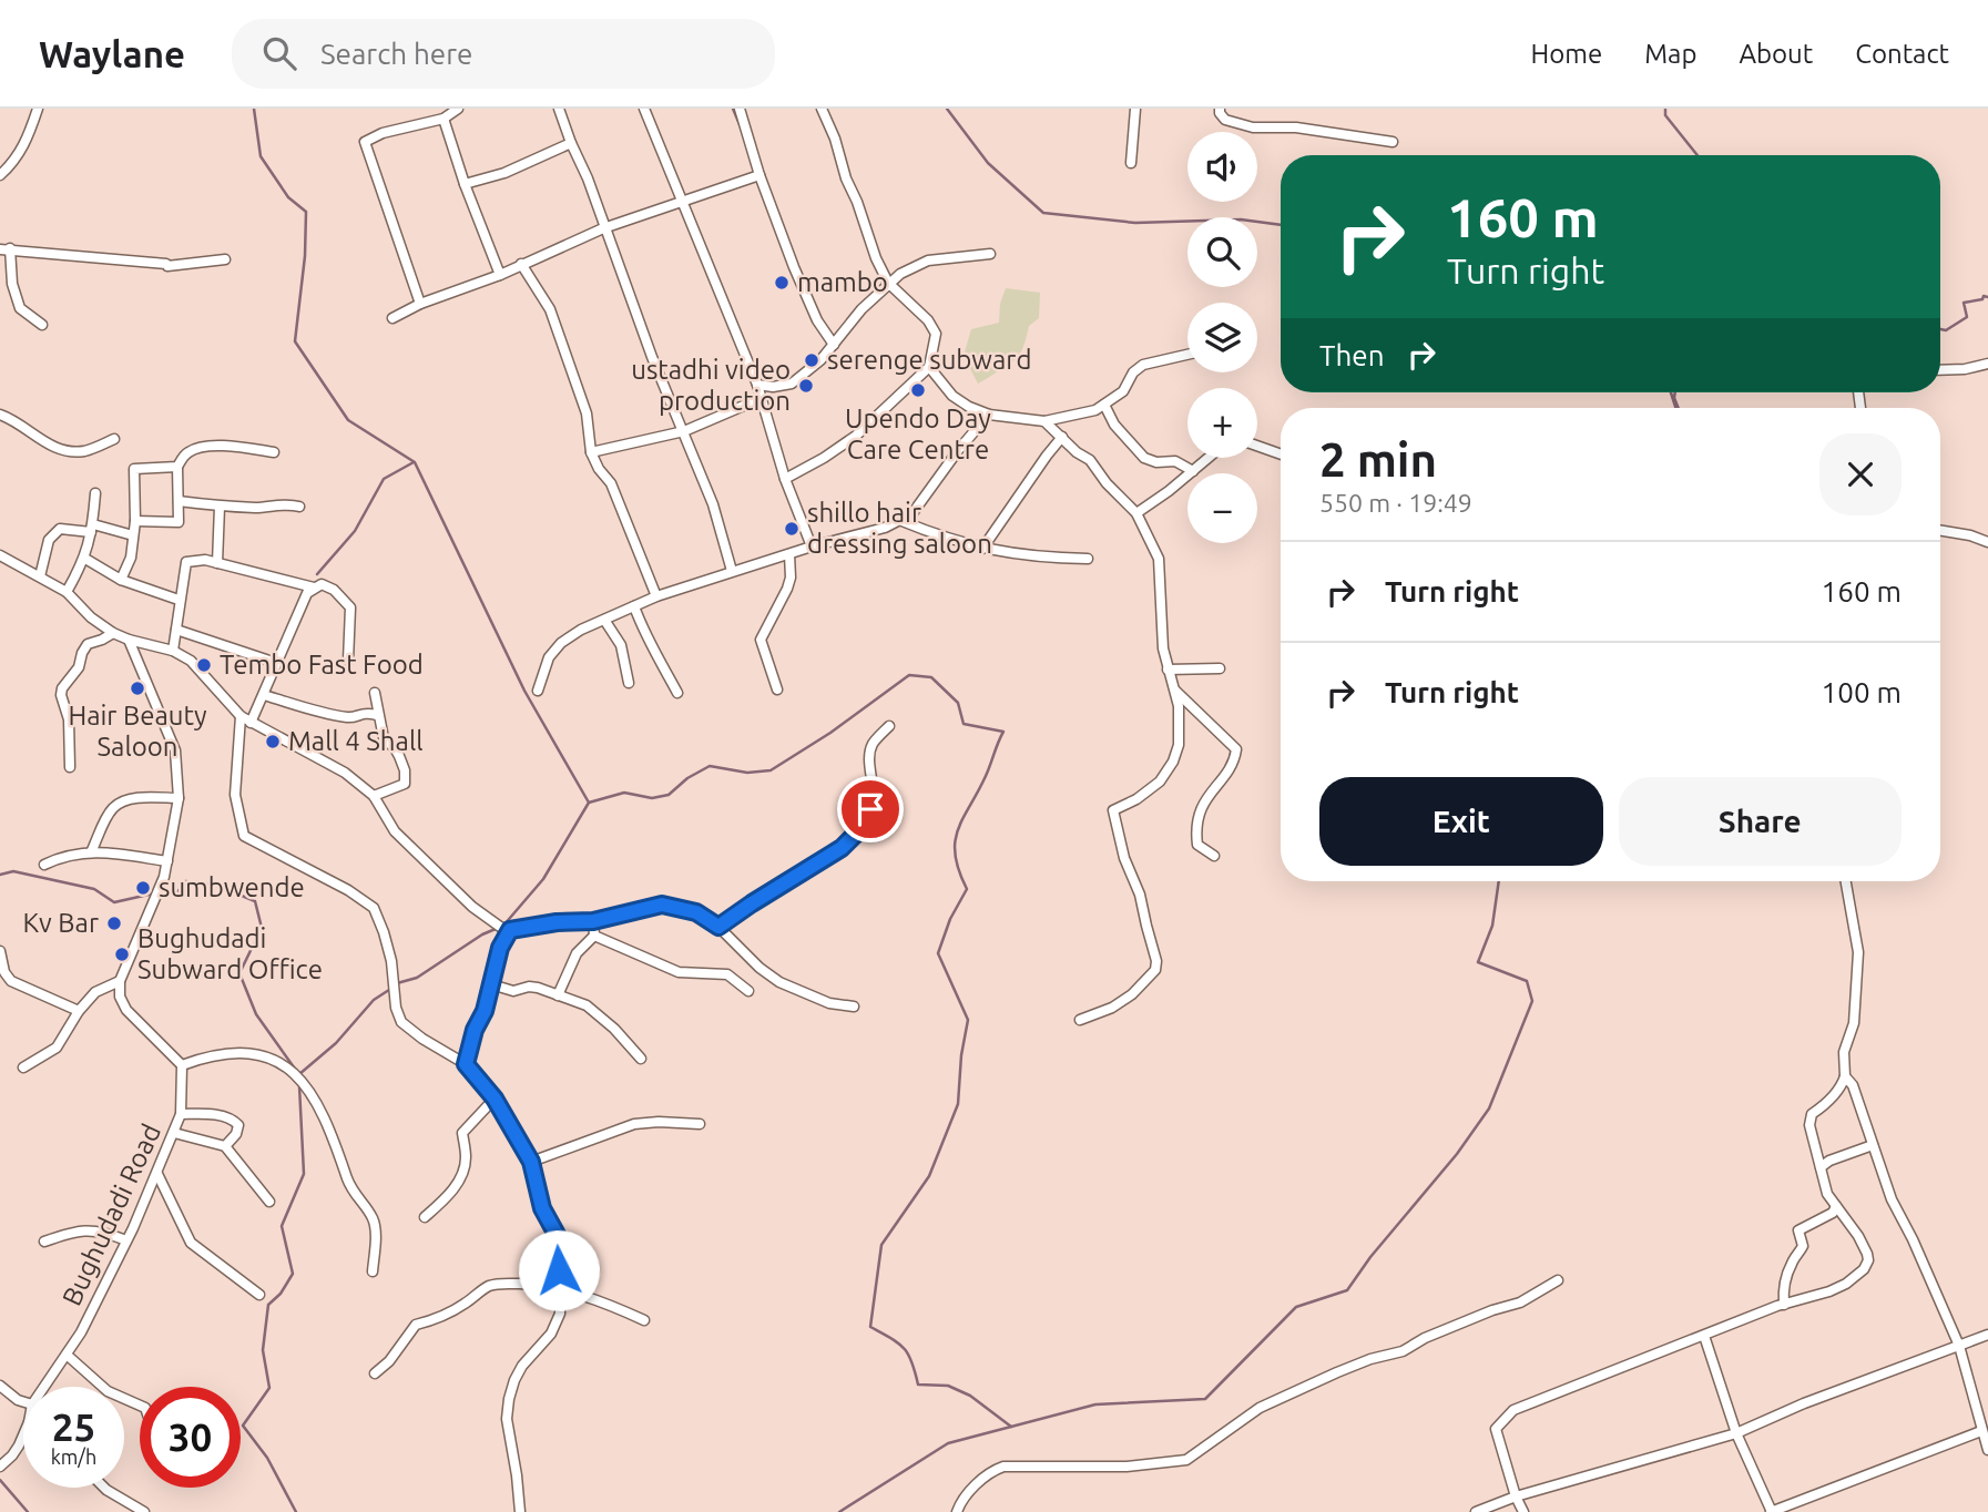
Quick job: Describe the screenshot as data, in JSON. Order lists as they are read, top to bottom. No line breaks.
{"streets":{"street":["Bughudadi Road"]},"places":["mambo","serenge subward","ustadhi video production","Upendo Day Care Centre","shillo hair dressing saloon","Tembo Fast Food","Hair Beauty Saloon","Mall 4 Shall","sumbwende","Kv Bar","Bughudadi Subward Office"],"page":{"header":"Waylane","search":"Search here","nav":["Home","Map","About","Contact"],"map_buttons":["+","−"],"turn":["160 m","Turn right"],"then":"Then","heading":["2 min","550 m · 19:49"],"list":[{"name":"Turn right","value":"160 m"},{"name":"Turn right","value":"100 m"}],"buttons":["Exit","Share"],"speed":"25 km/h","limit":"30"}}
